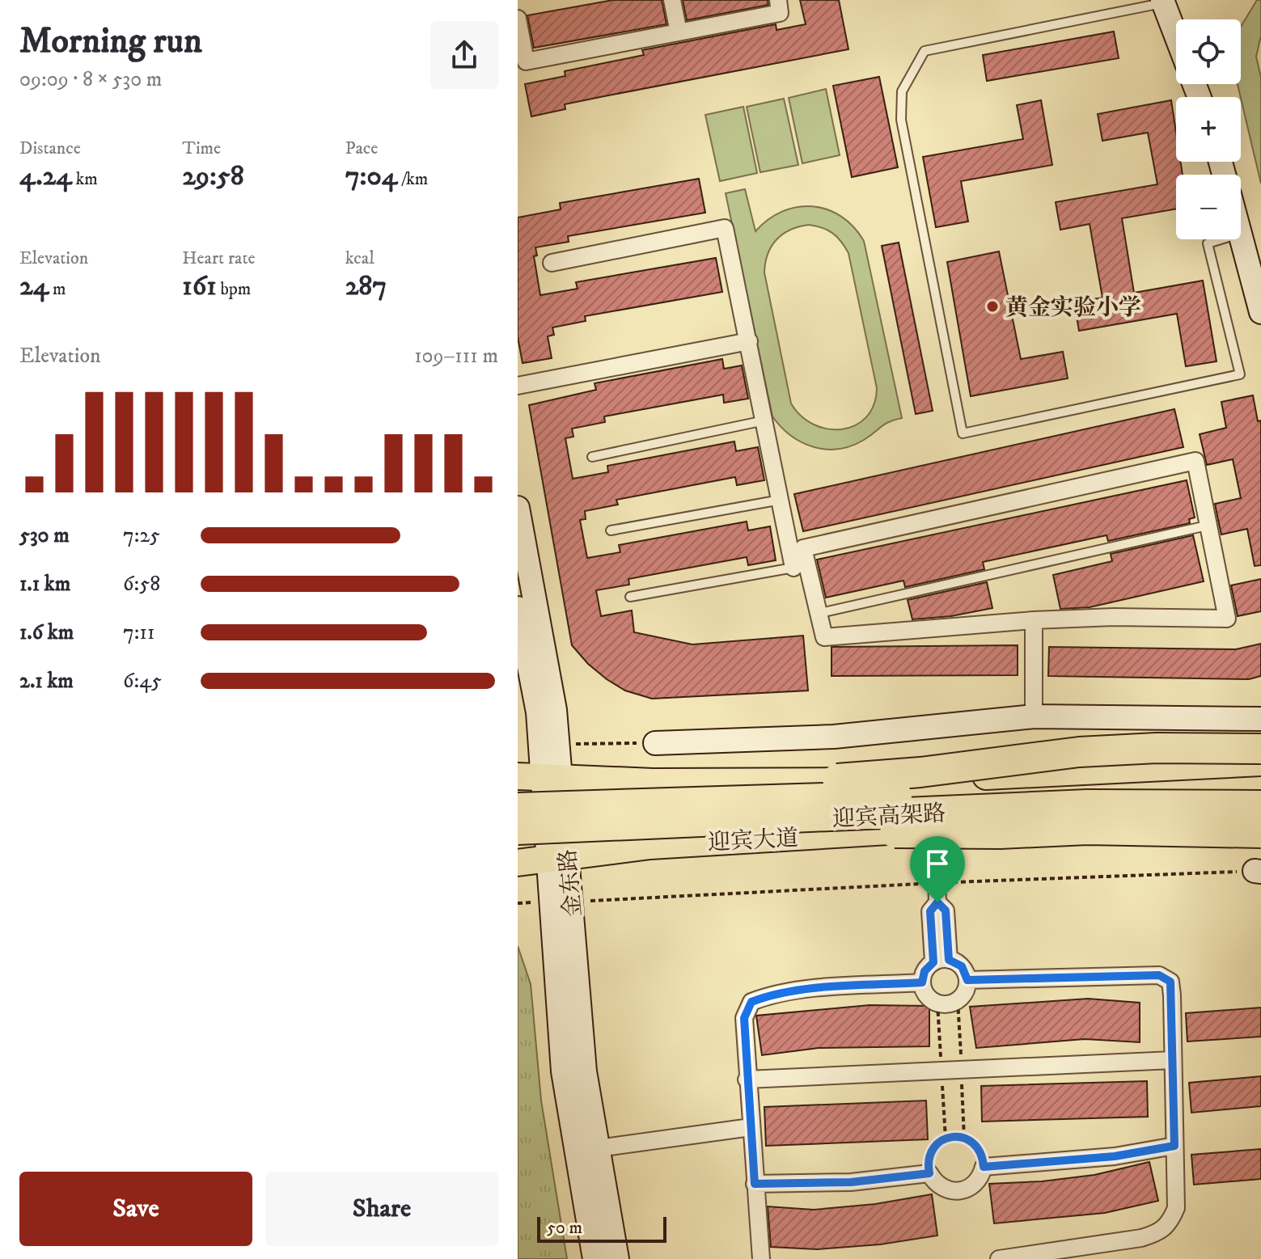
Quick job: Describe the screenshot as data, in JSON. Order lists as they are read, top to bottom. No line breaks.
{"streets":{"highway":["迎宾高架路"],"main road":["迎宾大道"],"street":["金东路"]},"crossings":[["迎宾高架路","金东路"],["迎宾大道","金东路"]],"places":["黄金实验小学"],"scale_bar":"50 m","page":{"heading":["Morning run","09:09 · 8 × 530 m"],"map_buttons":["+","−"],"stats":[["Distance","4.24 km"],["Time","29:58"],["Pace","7:04 /km"],["Elevation","24 m"],["Heart rate","161 bpm"],["kcal","287"]],"chart":["Elevation","109–111 m"],"list":[{"name":"530 m","note":"7:25"},{"name":"1.1 km","note":"6:58"},{"name":"1.6 km","note":"7:11"},{"name":"2.1 km","note":"6:45"}],"buttons":["Save","Share"],"scale":"50 m"}}
